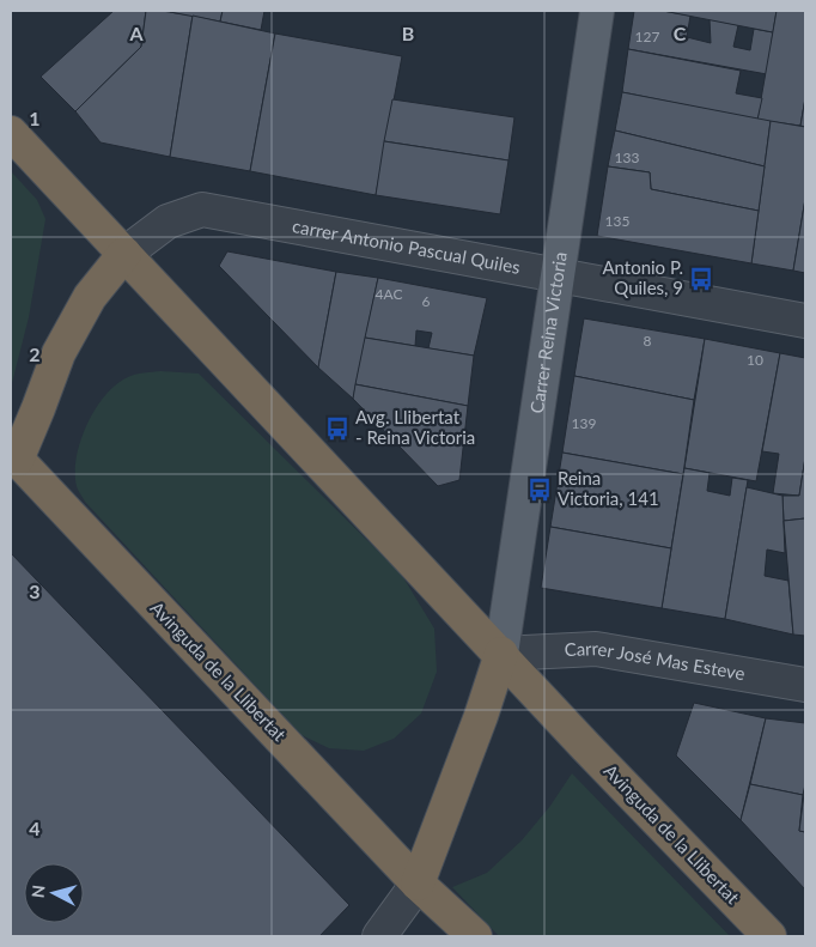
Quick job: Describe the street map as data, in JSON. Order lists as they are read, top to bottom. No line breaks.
{"streets":{"highway":["Avinguda de la Llibertat"],"main road":["Carrer Reina Victoria"],"street":["carrer Antonio Pascual Quiles","Carrer José Mas Esteve"]},"crossings":[["carrer Antonio Pascual Quiles","Carrer Reina Victoria"],["carrer Antonio Pascual Quiles","Avinguda de la Llibertat"],["Carrer Reina Victoria","Carrer José Mas Esteve"],["Carrer Reina Victoria","Avinguda de la Llibertat"],["Carrer José Mas Esteve","Avinguda de la Llibertat"]],"places":{"bus stop":["Antonio P. Quiles, 9","Avg. Llibertat - Reina Victoria","Reina Victoria, 141"]},"house_numbers":["127","133","135","4AC","6","8","10","139"],"north":"left","grid":{"columns":["A","B","C"],"rows":["1","2","3","4"]}}
